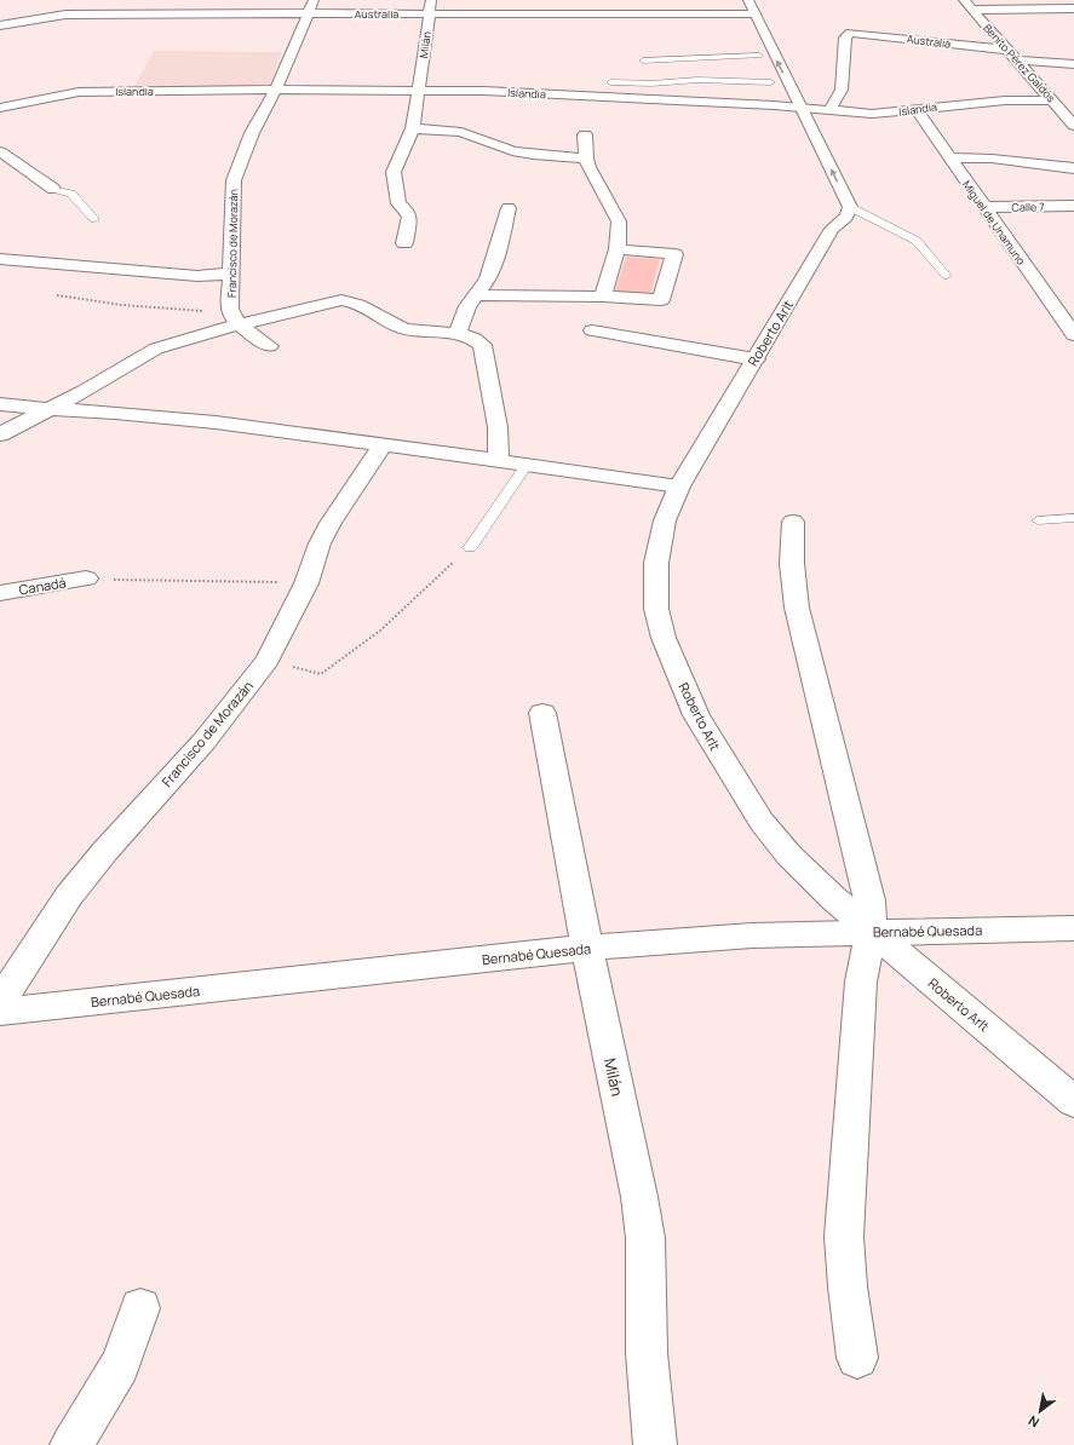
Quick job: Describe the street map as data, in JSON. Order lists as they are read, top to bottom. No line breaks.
{"streets":{"street":["Australia","Milán","Benito Pérez Galdós","Islandia","Calle 7","Miguel de Unamuno","Francisco de Morazán","Roberto Arlt","Canadá","Bernabé Quesada"]},"crossings":[["Australia","Milán"],["Australia","Benito Pérez Galdós"],["Australia","Islandia"],["Australia","Francisco de Morazán"],["Milán","Islandia"],["Milán","Bernabé Quesada"],["Benito Pérez Galdós","Islandia"],["Islandia","Miguel de Unamuno"],["Islandia","Francisco de Morazán"],["Calle 7","Miguel de Unamuno"],["Roberto Arlt","Bernabé Quesada"]],"north":"bottom left"}
